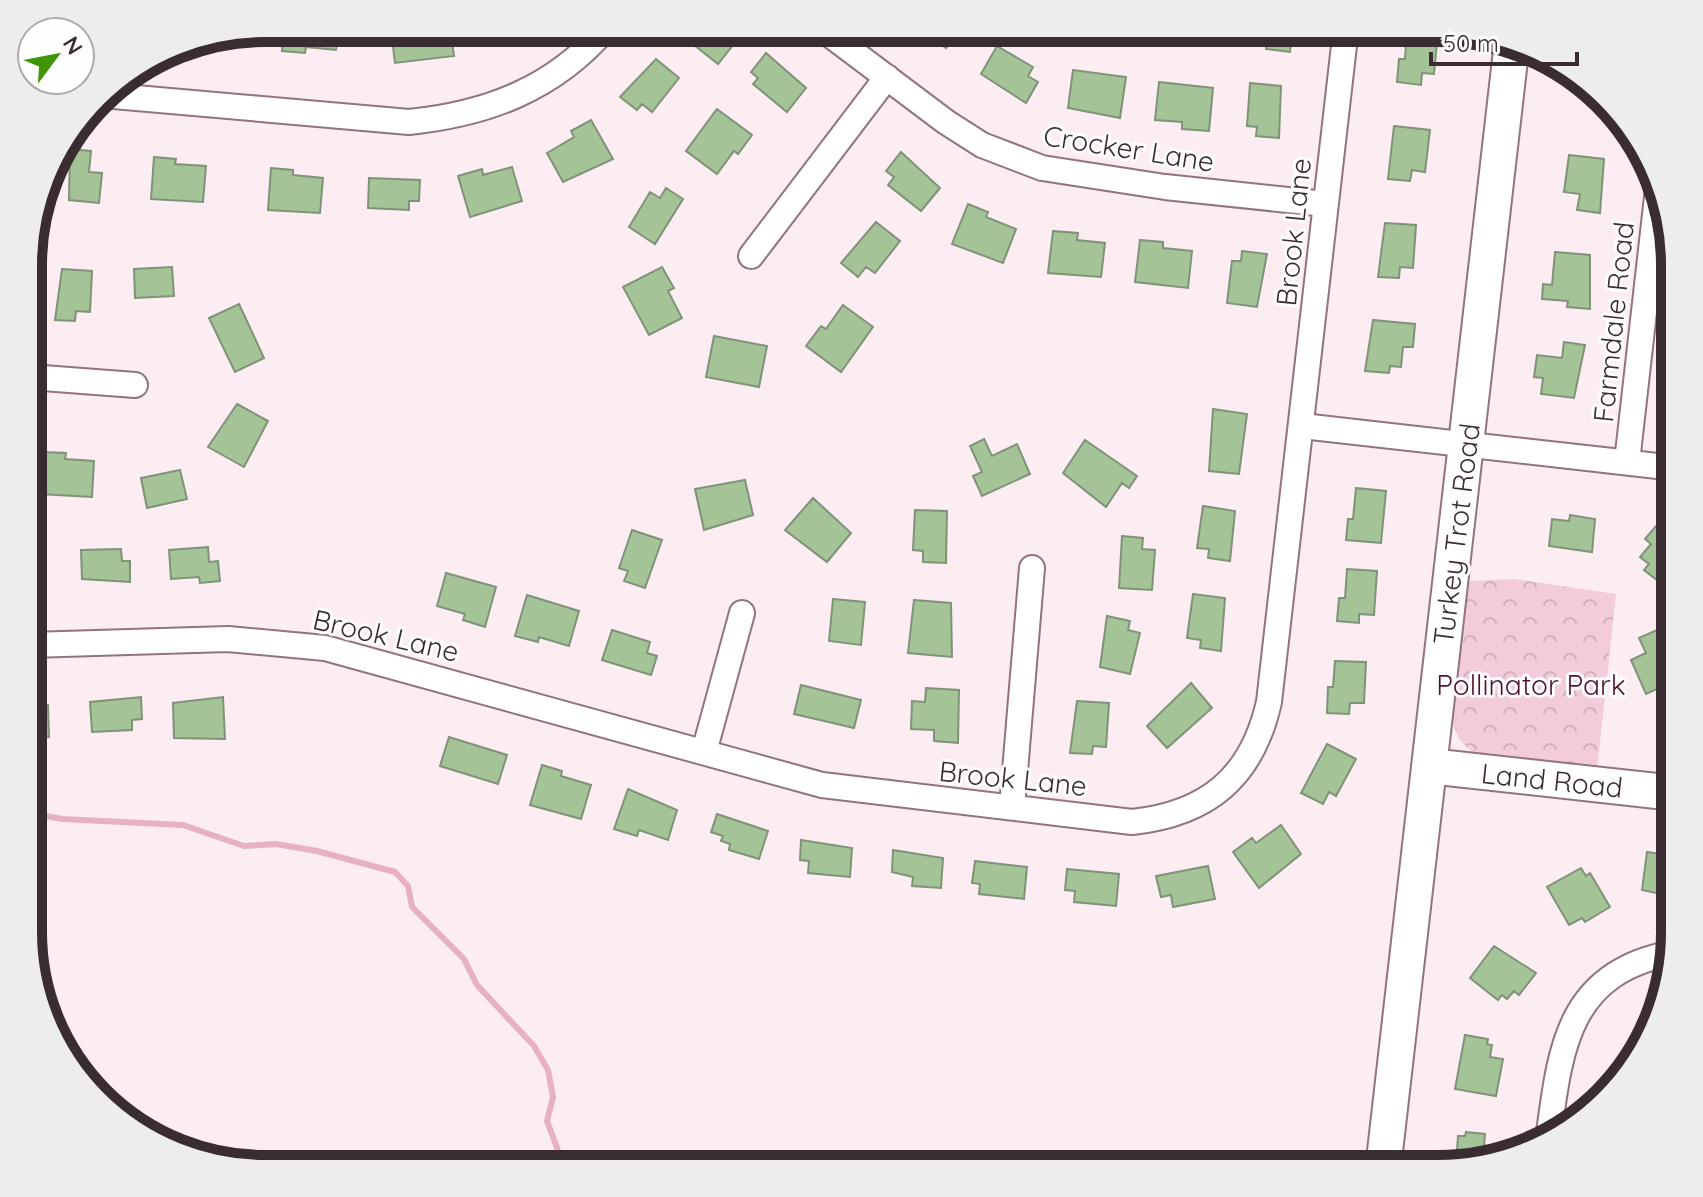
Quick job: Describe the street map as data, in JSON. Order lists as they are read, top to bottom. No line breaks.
{"streets":{"street":["Crocker Lane","Brook Lane","Farmdale Road","Turkey Trot Road","Land Road"]},"crossings":[["Crocker Lane","Brook Lane"],["Turkey Trot Road","Land Road"]],"parks":["Pollinator Park"],"scale_bar":"50 m","north":"top right"}
